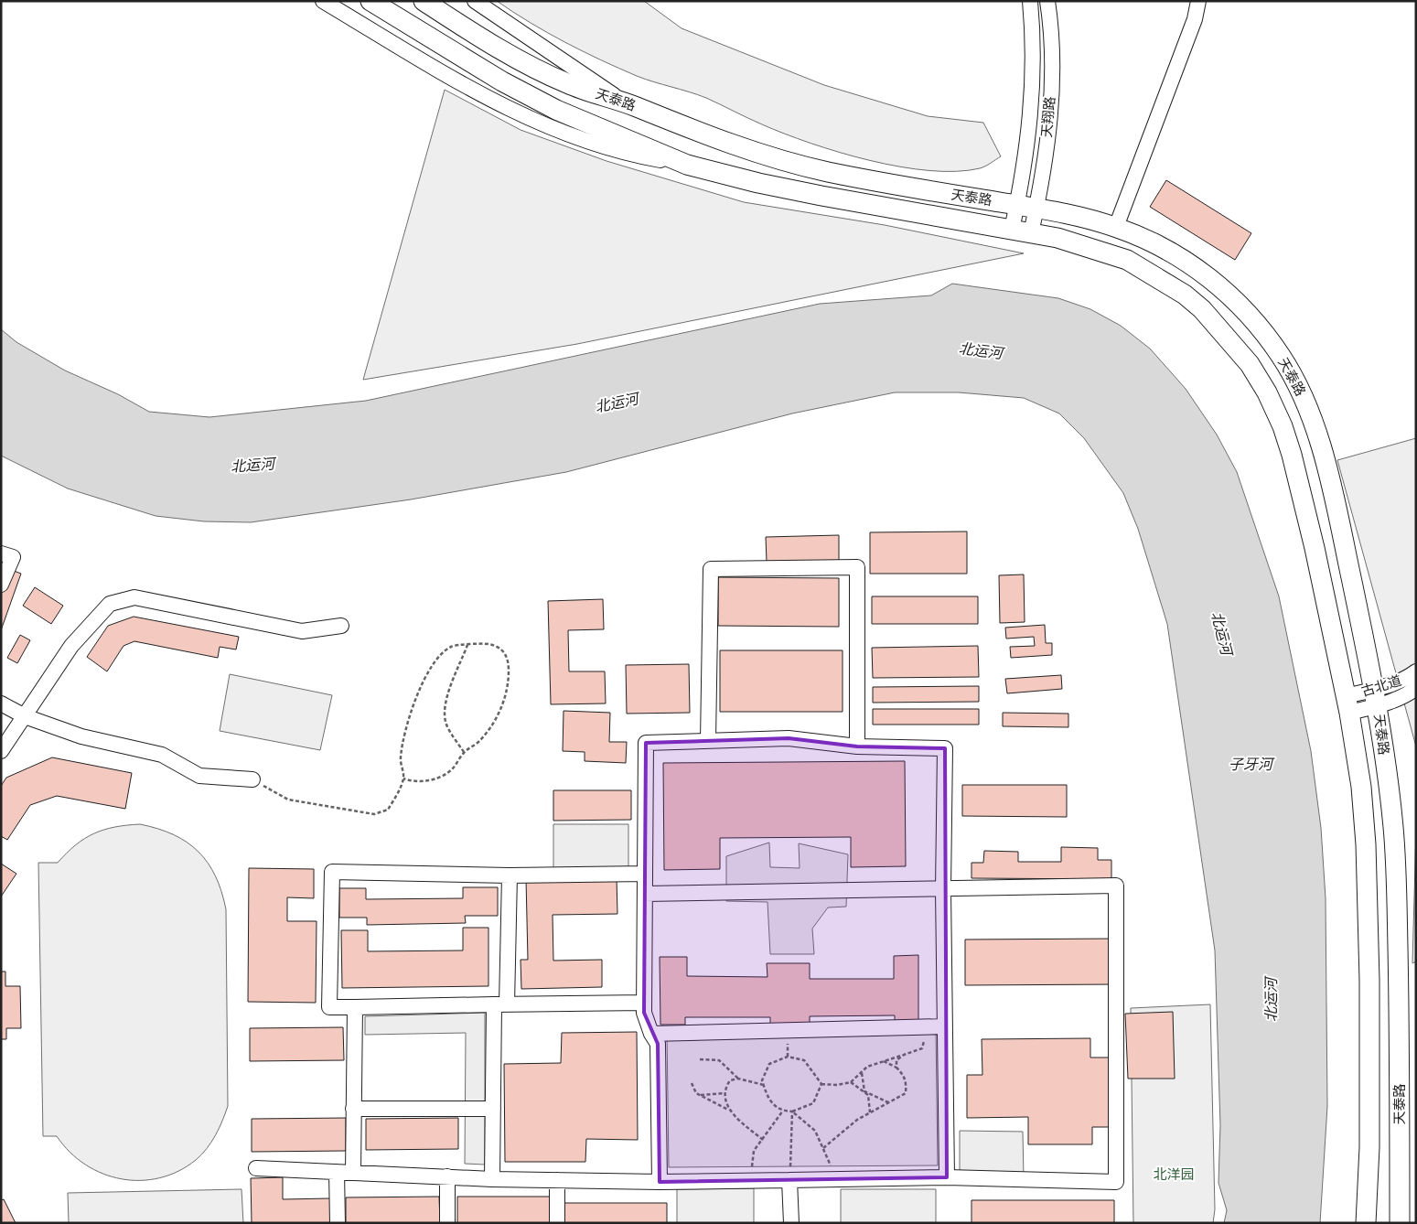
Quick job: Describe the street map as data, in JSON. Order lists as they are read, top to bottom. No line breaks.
{"streets":{"main road":["天泰路"],"street":["天翔路","古北道"]},"crossings":[["天泰路","天翔路"],["天泰路","古北道"]],"water":["北运河","子牙河"],"parks":["北洋园"]}
